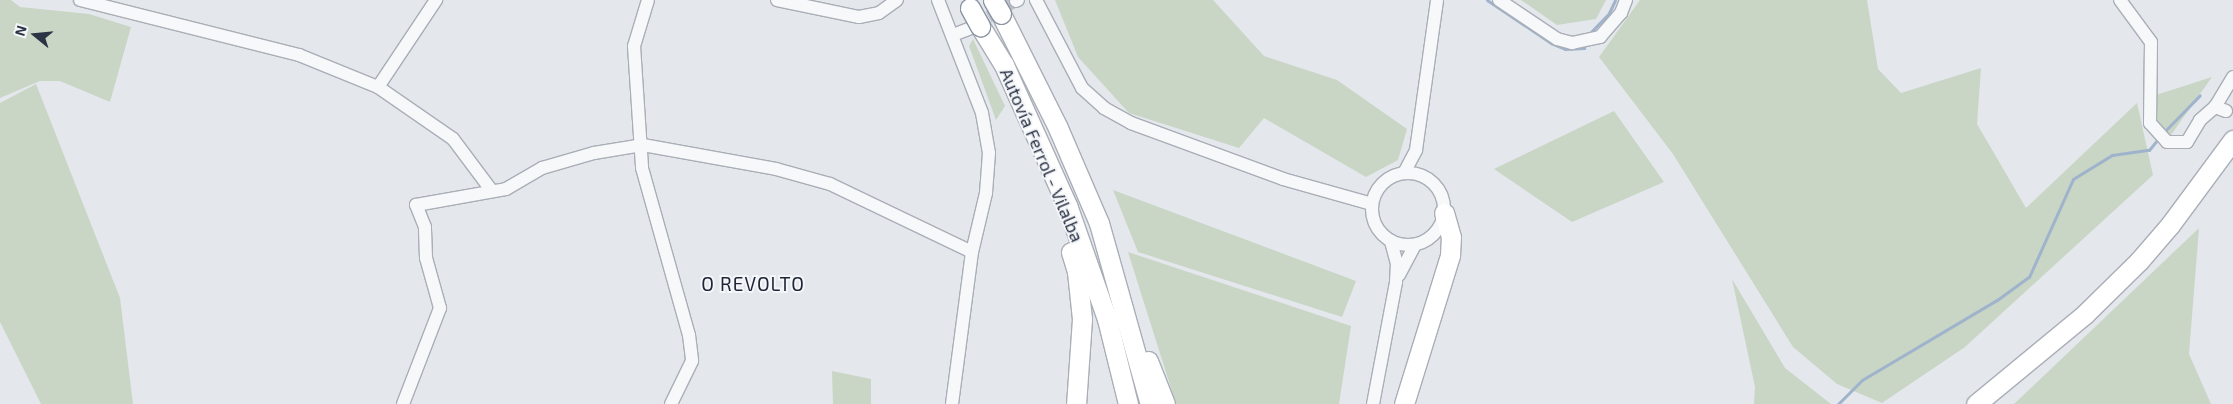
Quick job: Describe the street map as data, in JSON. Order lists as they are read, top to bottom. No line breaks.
{"streets":{"highway":["Autovía Ferrol - Vilalba"]},"districts":["O REVOLTO"],"north":"left"}
